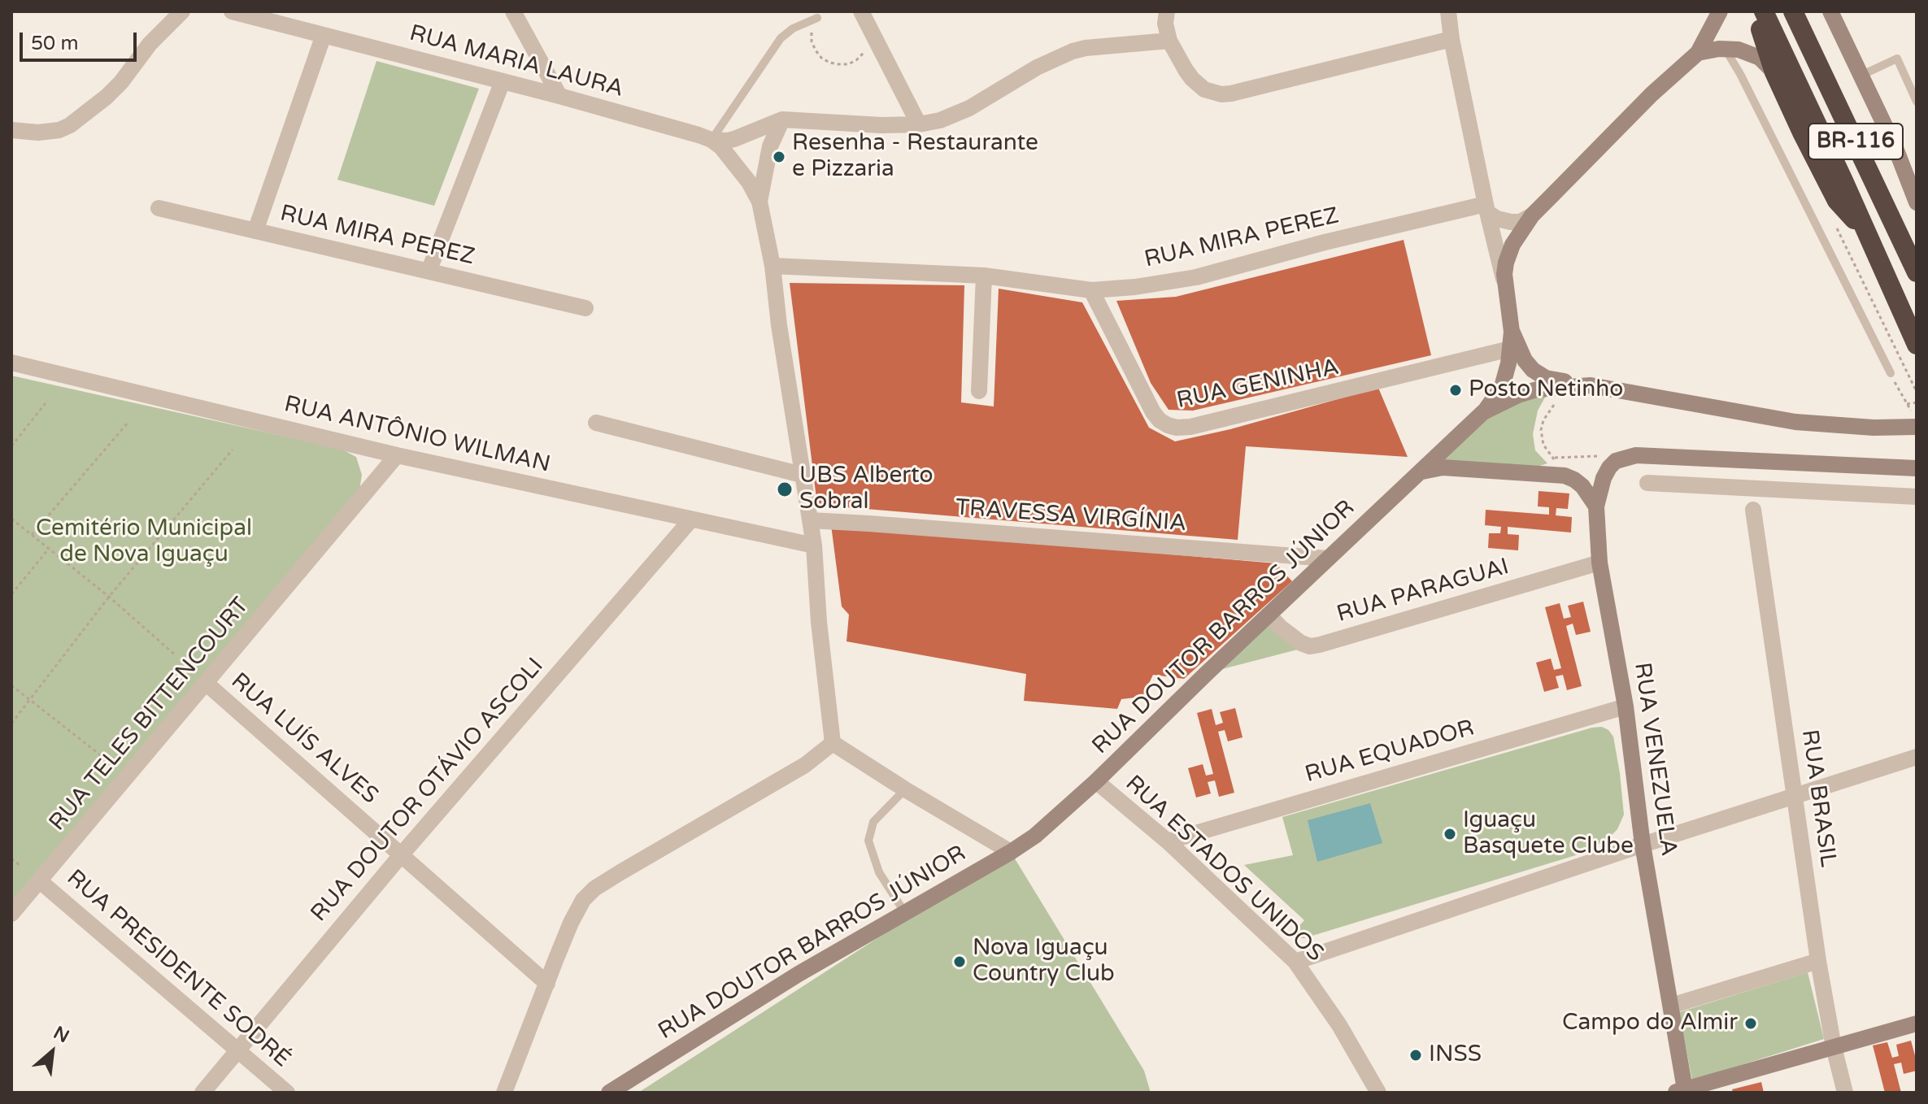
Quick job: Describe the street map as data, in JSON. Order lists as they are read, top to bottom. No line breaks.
{"streets":{"highway":["BR-116"],"main road":["RUA DOUTOR BARROS JÚNIOR","RUA VENEZUELA"],"street":["RUA MARIA LAURA","RUA MIRA PEREZ","RUA GENINHA","RUA ANTÔNIO WILMAN","TRAVESSA VIRGÍNIA","RUA PARAGUAI","RUA TELES BITTENCOURT","RUA LUÍS ALVES","RUA EQUADOR","RUA DOUTOR OTÁVIO ASCOLI","RUA BRASIL","RUA ESTADOS UNIDOS","RUA PRESIDENTE SODRÉ"]},"crossings":[["RUA MIRA PEREZ","RUA GENINHA"],["RUA ANTÔNIO WILMAN","RUA TELES BITTENCOURT"],["RUA ANTÔNIO WILMAN","RUA DOUTOR OTÁVIO ASCOLI"],["TRAVESSA VIRGÍNIA","RUA DOUTOR BARROS JÚNIOR"],["RUA PARAGUAI","RUA DOUTOR BARROS JÚNIOR"],["RUA PARAGUAI","RUA VENEZUELA"],["RUA DOUTOR BARROS JÚNIOR","RUA ESTADOS UNIDOS"],["RUA TELES BITTENCOURT","RUA LUÍS ALVES"],["RUA TELES BITTENCOURT","RUA PRESIDENTE SODRÉ"],["RUA LUÍS ALVES","RUA DOUTOR OTÁVIO ASCOLI"],["RUA EQUADOR","RUA VENEZUELA"],["RUA EQUADOR","RUA ESTADOS UNIDOS"],["RUA DOUTOR OTÁVIO ASCOLI","RUA PRESIDENTE SODRÉ"]],"parks":["Cemitério Municipal de Nova Iguaçu"],"places":["Resenha - Restaurante e Pizzaria","Posto Netinho","UBS Alberto Sobral","Iguaçu Basquete Clube","Nova Iguaçu Country Club","Campo do Almir","INSS"],"scale_bar":"50 m","north":"top right"}
